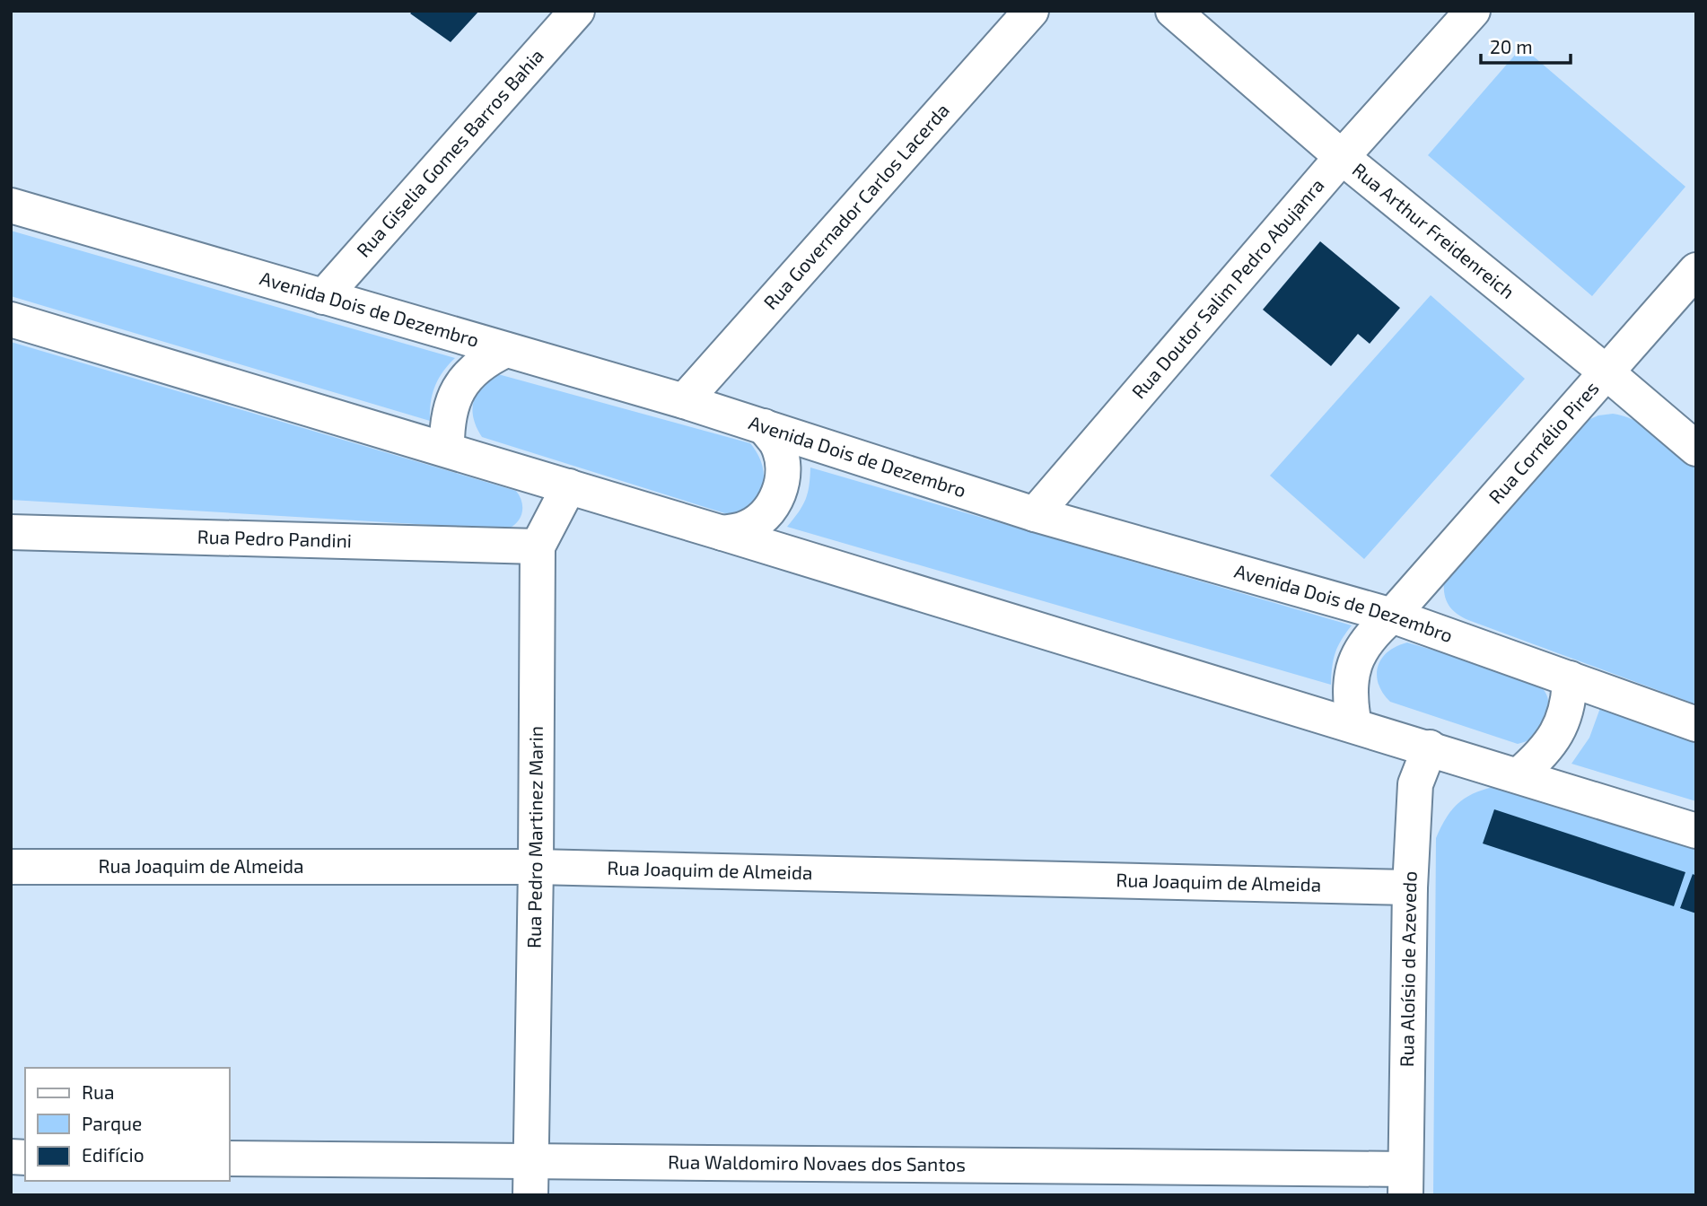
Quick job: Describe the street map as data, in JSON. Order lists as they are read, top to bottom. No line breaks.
{"streets":{"street":["Rua Giselia Gomes Barros Bahia","Rua Governador Carlos Lacerda","Rua Arthur Freidenreich","Rua Doutor Salim Pedro Abujanra","Avenida Dois de Dezembro","Rua Cornélio Pires","Rua Pedro Pandini","Rua Pedro Martinez Marin","Rua Joaquim de Almeida","Rua Aloísio de Azevedo","Rua Waldomiro Novaes dos Santos"]},"crossings":[["Rua Giselia Gomes Barros Bahia","Avenida Dois de Dezembro"],["Rua Governador Carlos Lacerda","Avenida Dois de Dezembro"],["Rua Arthur Freidenreich","Rua Doutor Salim Pedro Abujanra"],["Rua Arthur Freidenreich","Rua Cornélio Pires"],["Rua Doutor Salim Pedro Abujanra","Avenida Dois de Dezembro"],["Avenida Dois de Dezembro","Rua Cornélio Pires"],["Rua Pedro Pandini","Rua Pedro Martinez Marin"],["Rua Pedro Martinez Marin","Rua Joaquim de Almeida"],["Rua Pedro Martinez Marin","Rua Waldomiro Novaes dos Santos"],["Rua Joaquim de Almeida","Rua Aloísio de Azevedo"],["Rua Aloísio de Azevedo","Rua Waldomiro Novaes dos Santos"]],"legend":["Rua","Parque","Edifício"],"scale_bar":"20 m"}
